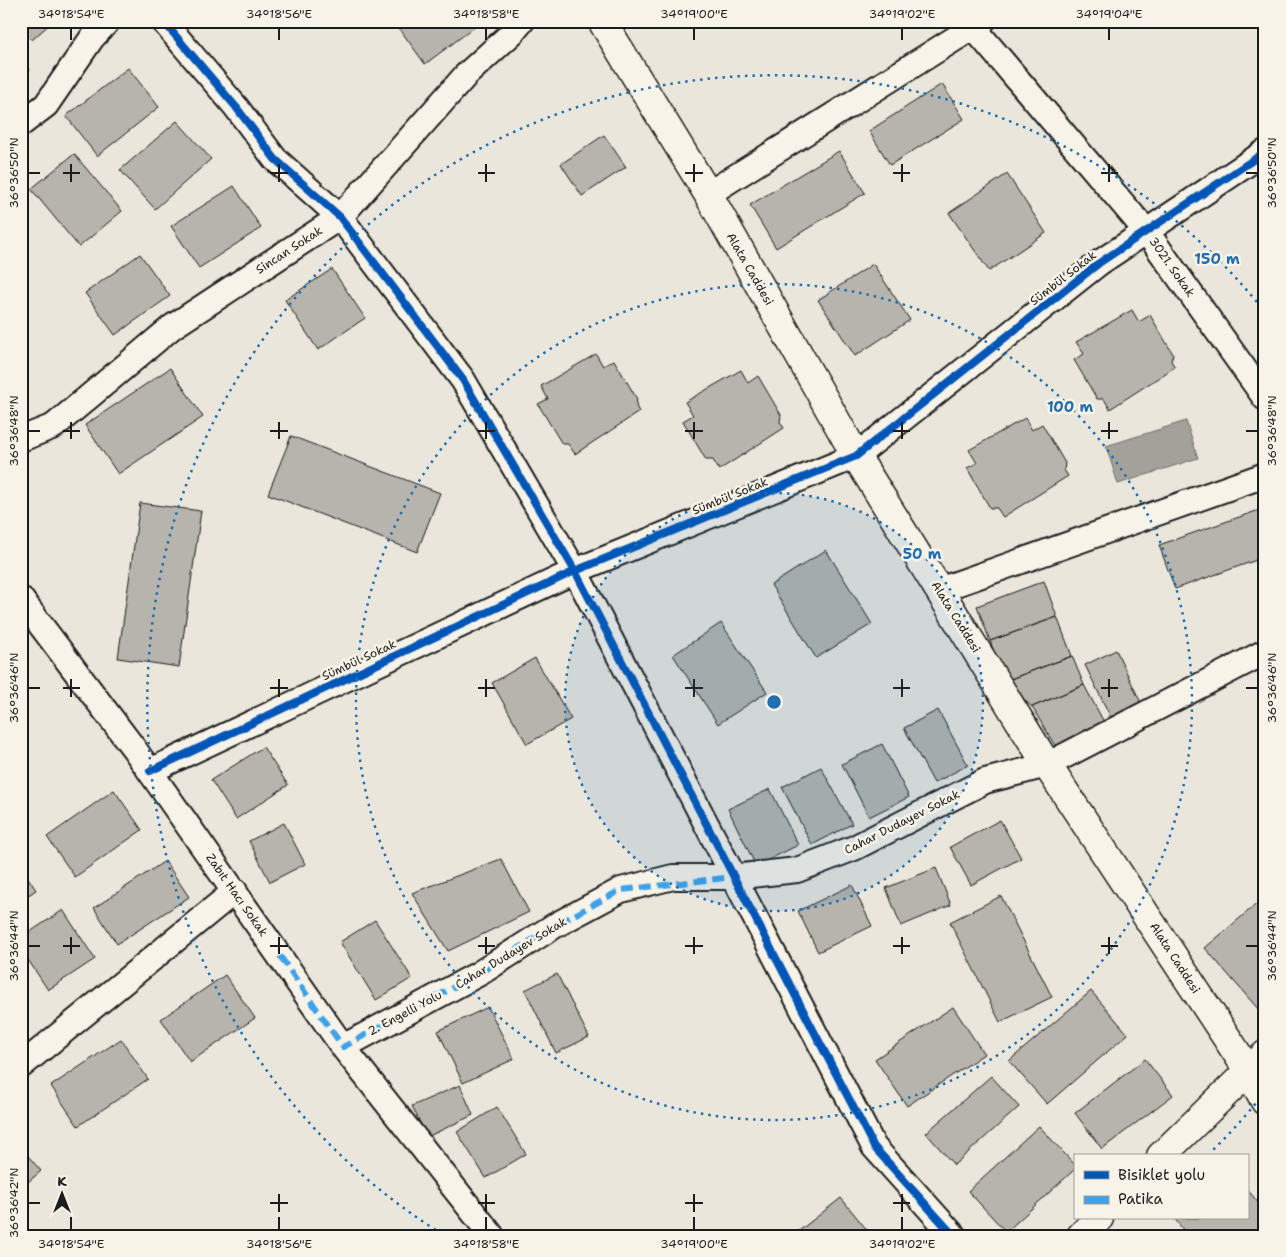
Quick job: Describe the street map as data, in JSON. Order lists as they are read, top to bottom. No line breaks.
{"streets":{"street":["Sincan Sokak","3021. Sokak","Alata Caddesi","Sümbül Sokak","Cahar Dudayev Sokak","Zabıt Hacı Sokak","2. Engelli Yolu"]},"crossings":[["3021. Sokak","Sümbül Sokak"],["Alata Caddesi","Sümbül Sokak"],["Alata Caddesi","Cahar Dudayev Sokak"],["Sümbül Sokak","Zabıt Hacı Sokak"],["Cahar Dudayev Sokak","2. Engelli Yolu"],["Zabıt Hacı Sokak","2. Engelli Yolu"]],"legend":["Bisiklet yolu","Patika"],"north":"top","coordinates":["34°18'54\"E","34°18'56\"E","34°18'58\"E","34°19'00\"E","34°19'02\"E","34°19'04\"E","36°36'50\"N","36°36'48\"N","36°36'46\"N","36°36'44\"N","36°36'42\"N"],"rings":["150 m","100 m","50 m"]}
